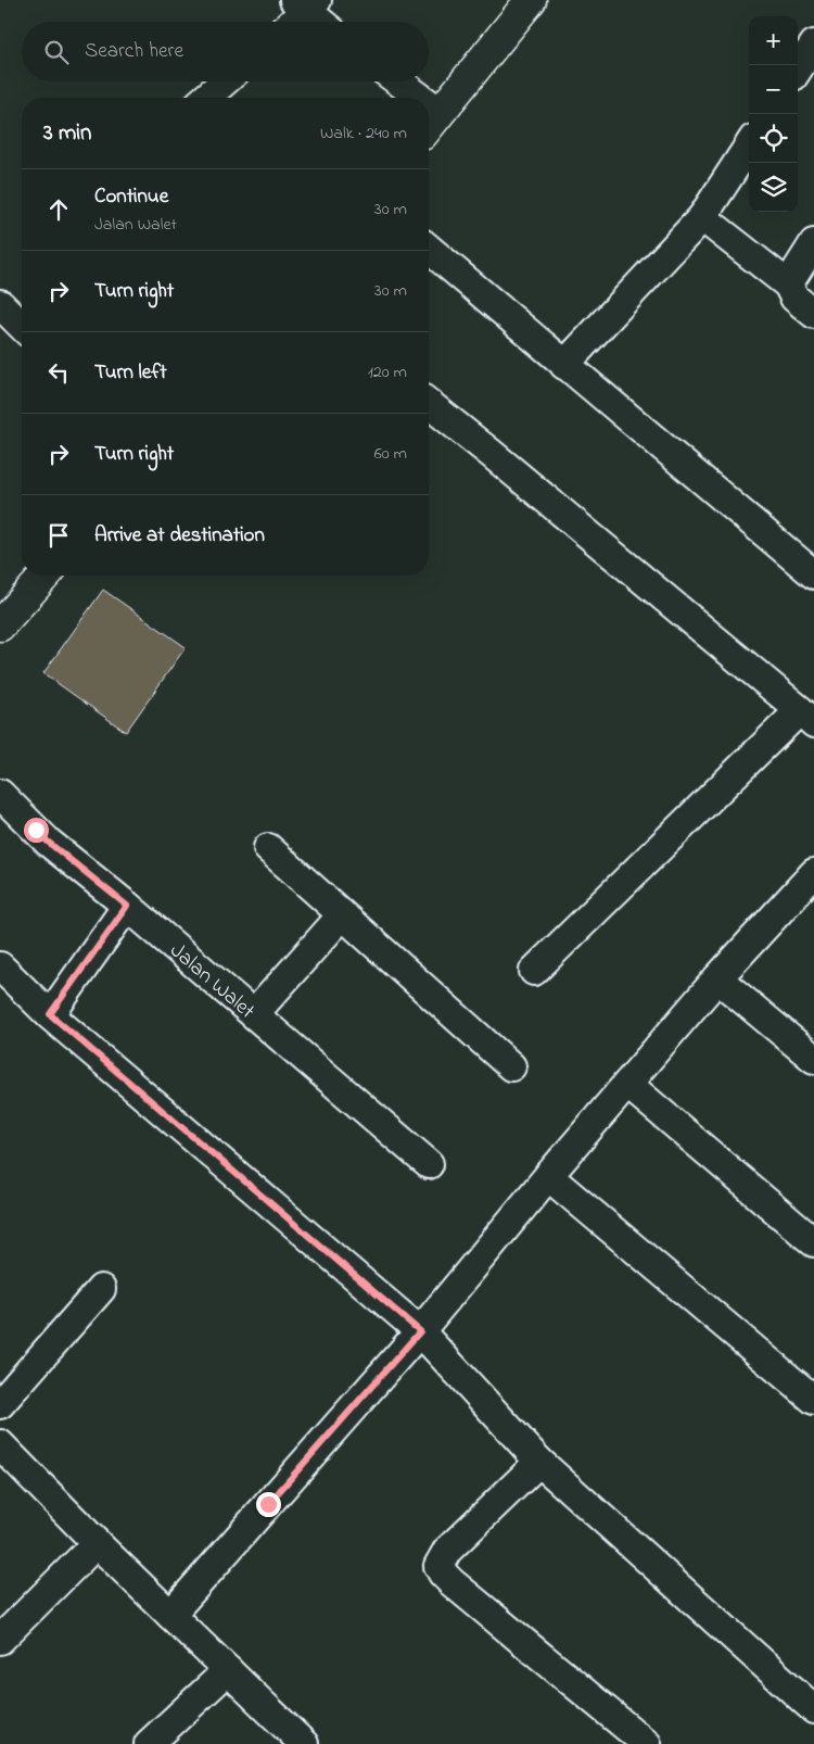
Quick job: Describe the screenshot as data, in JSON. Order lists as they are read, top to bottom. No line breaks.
{"streets":{"street":["Jalan Walet"]},"page":{"map_buttons":["+","−"],"search":"Search here","heading":["3 min","Walk · 240 m"],"list":[["Continue","Jalan Walet","30 m"],["Turn right","30 m"],["Turn left","120 m"],["Turn right","60 m"],"Arrive at destination"]}}
